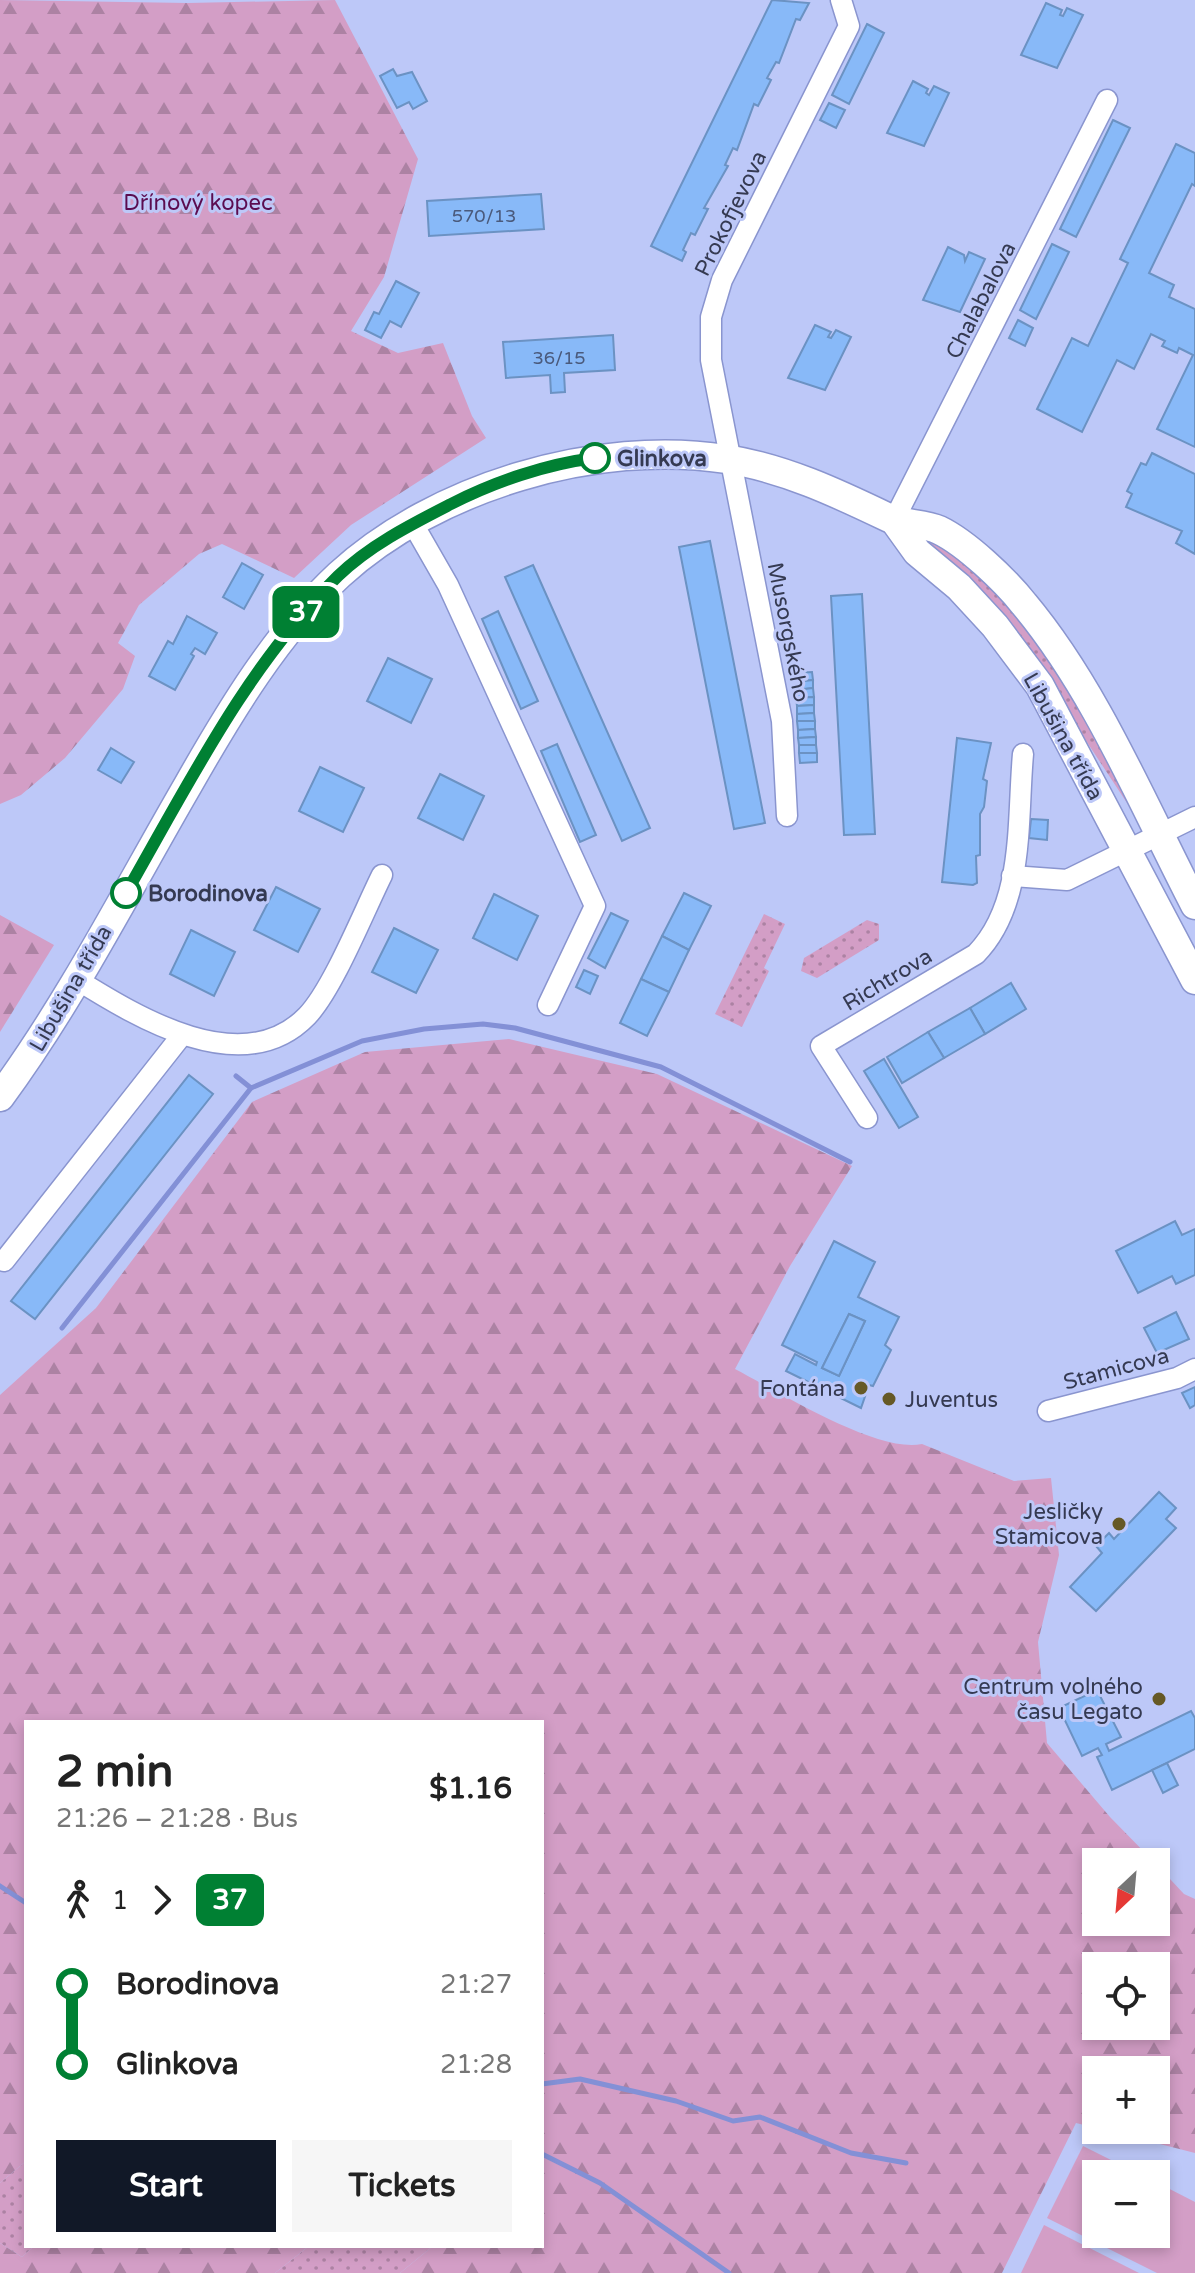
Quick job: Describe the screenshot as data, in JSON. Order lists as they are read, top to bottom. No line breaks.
{"streets":{"street":["Prokofjevova","Chalabalova","Musorgského","Libušina třída","Richtrova","Stamicova"]},"crossings":[["Prokofjevova","Musorgského"],["Prokofjevova","Libušina třída"],["Chalabalova","Libušina třída"],["Musorgského","Libušina třída"]],"parks":["Dřínový kopec"],"places":["Glinkova","Borodinova","Fontána","Juventus","Jesličky Stamicova","Centrum volného času Legato"],"lines":["bus line 37"],"house_numbers":["570/13","36/15"],"north":"bottom left","page":{"on_map":"37","heading":["2 min","21:26 – 21:28 · Bus","$1.16"],"map_buttons":["+","−"],"legs":["1","37"],"list":[{"name":"Borodinova","value":"21:27"},{"name":"Glinkova","value":"21:28"}],"buttons":["Start","Tickets"]}}
